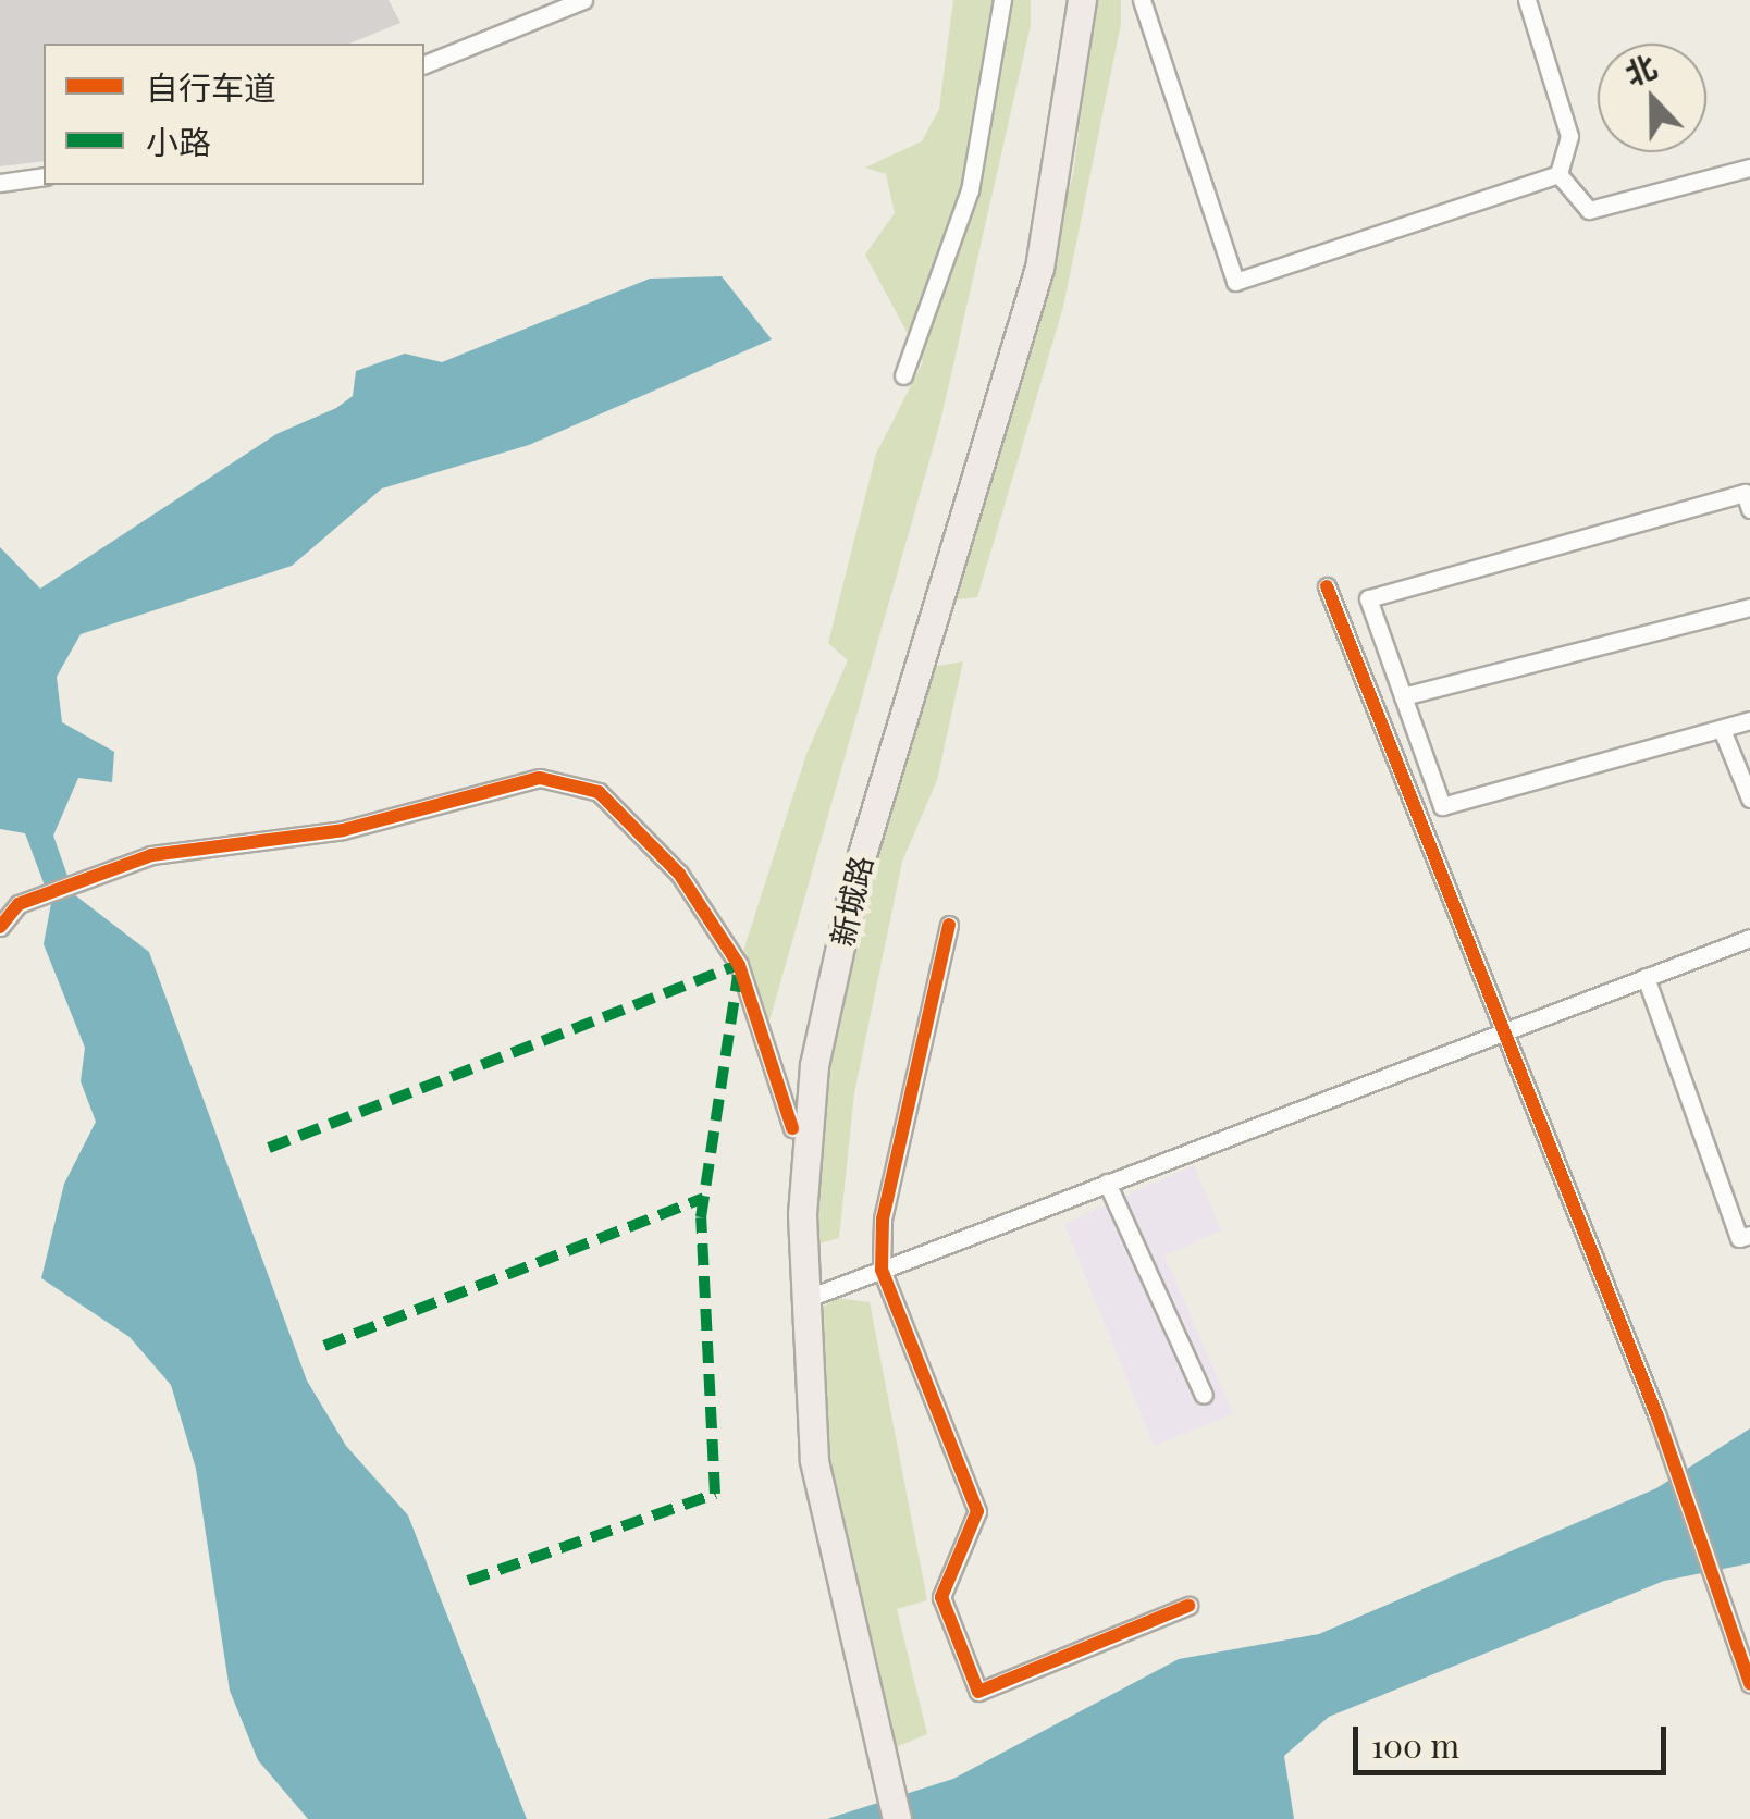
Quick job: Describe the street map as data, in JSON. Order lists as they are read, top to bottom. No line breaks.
{"streets":{"main road":["新城路"]},"legend":["自行车道","小路"],"scale_bar":"100 m","north":"top"}
